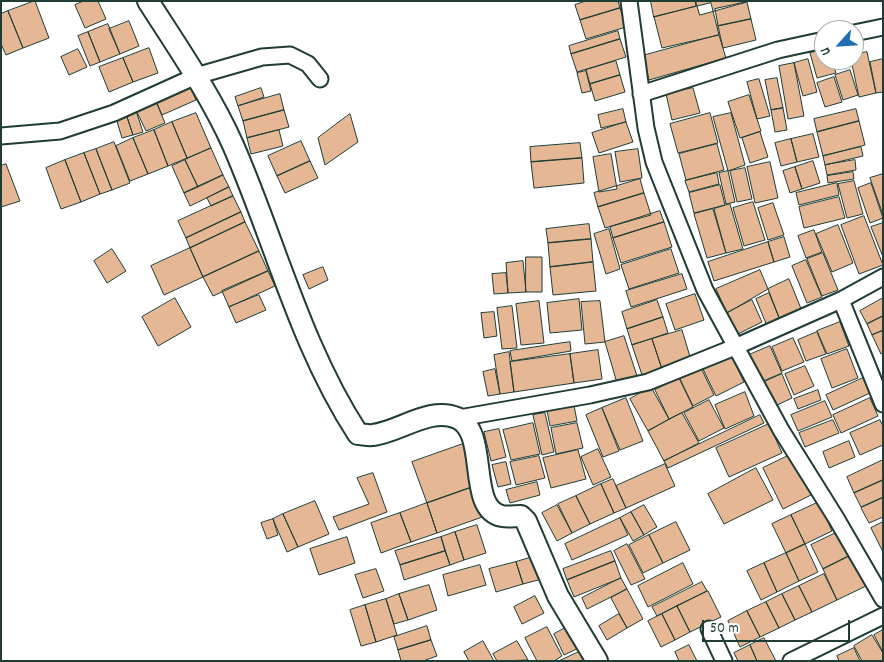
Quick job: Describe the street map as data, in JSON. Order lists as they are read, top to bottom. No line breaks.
{"scale_bar":"50 m","north":"bottom left"}
